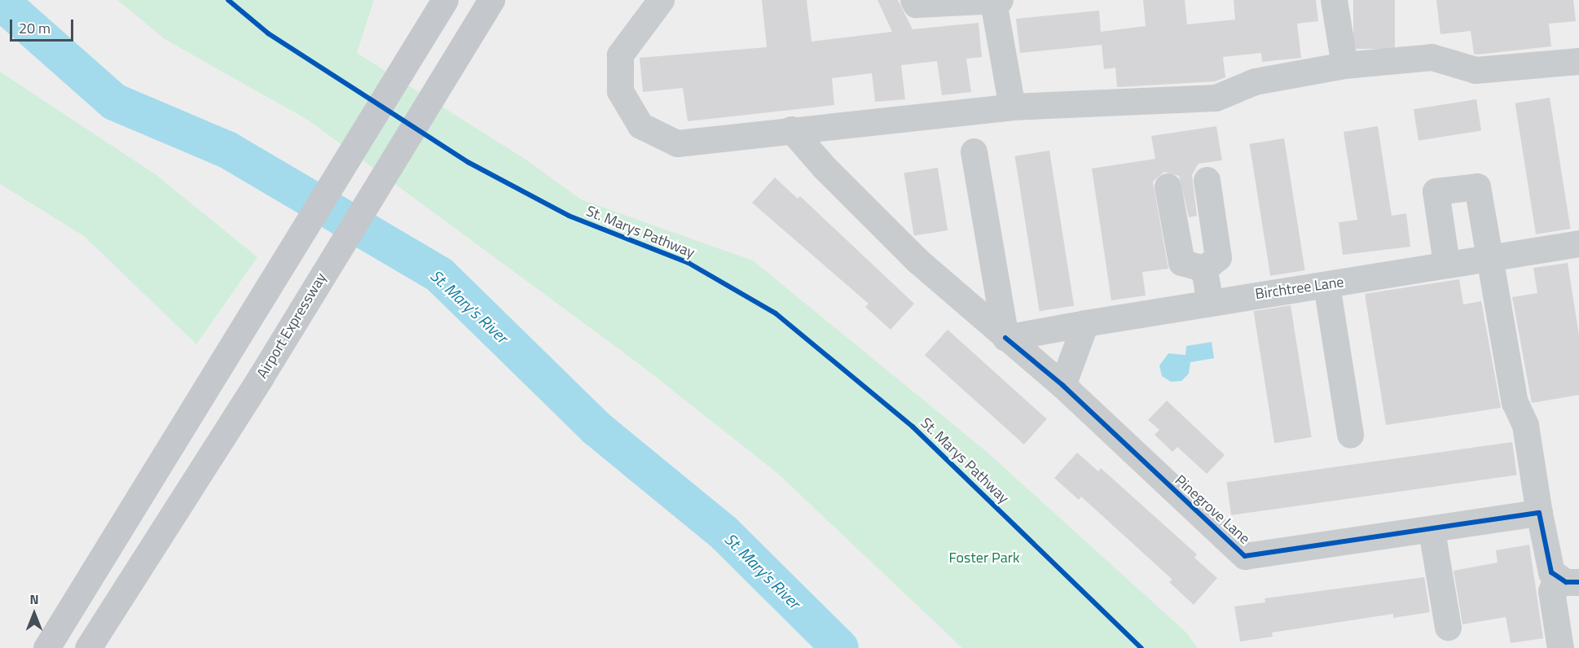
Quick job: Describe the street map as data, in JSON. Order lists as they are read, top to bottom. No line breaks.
{"streets":{"main road":["Airport Expressway"],"street":["Birchtree Lane","Pinegrove Lane"],"cycle path":["St. Marys Pathway"]},"crossings":[["Birchtree Lane","Pinegrove Lane"]],"water":["St. Mary's River"],"parks":["Foster Park"],"scale_bar":"20 m","north":"top"}
